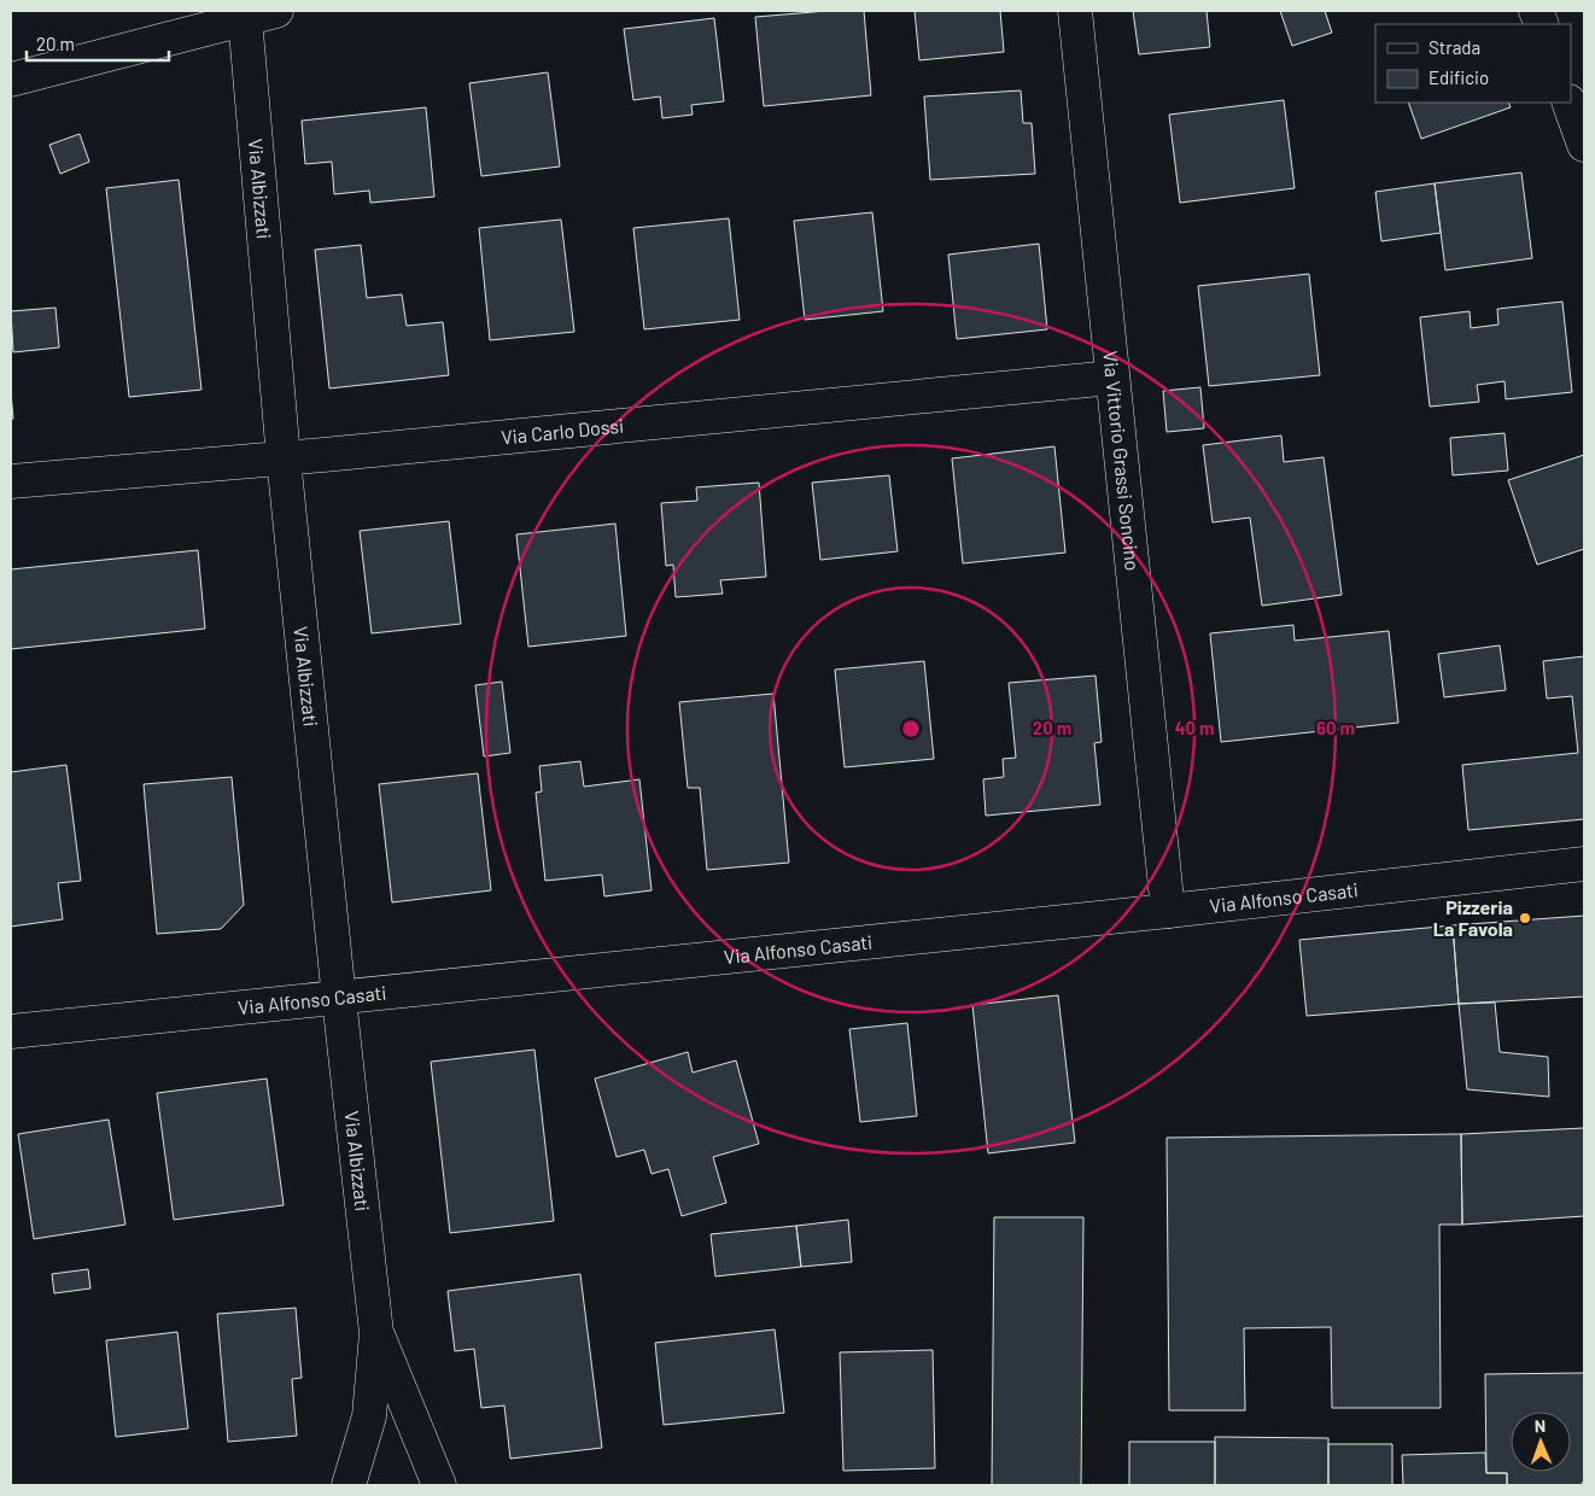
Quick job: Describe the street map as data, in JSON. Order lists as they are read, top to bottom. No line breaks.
{"streets":{"street":["Via Albizzati","Via Carlo Dossi","Via Vittorio Grassi Soncino","Via Alfonso Casati"]},"crossings":[["Via Albizzati","Via Carlo Dossi"],["Via Albizzati","Via Alfonso Casati"],["Via Carlo Dossi","Via Vittorio Grassi Soncino"],["Via Vittorio Grassi Soncino","Via Alfonso Casati"]],"places":["Pizzeria La Favola"],"legend":["Strada","Edificio"],"scale_bar":"20 m","north":"top","rings":["20 m","40 m","60 m"]}
